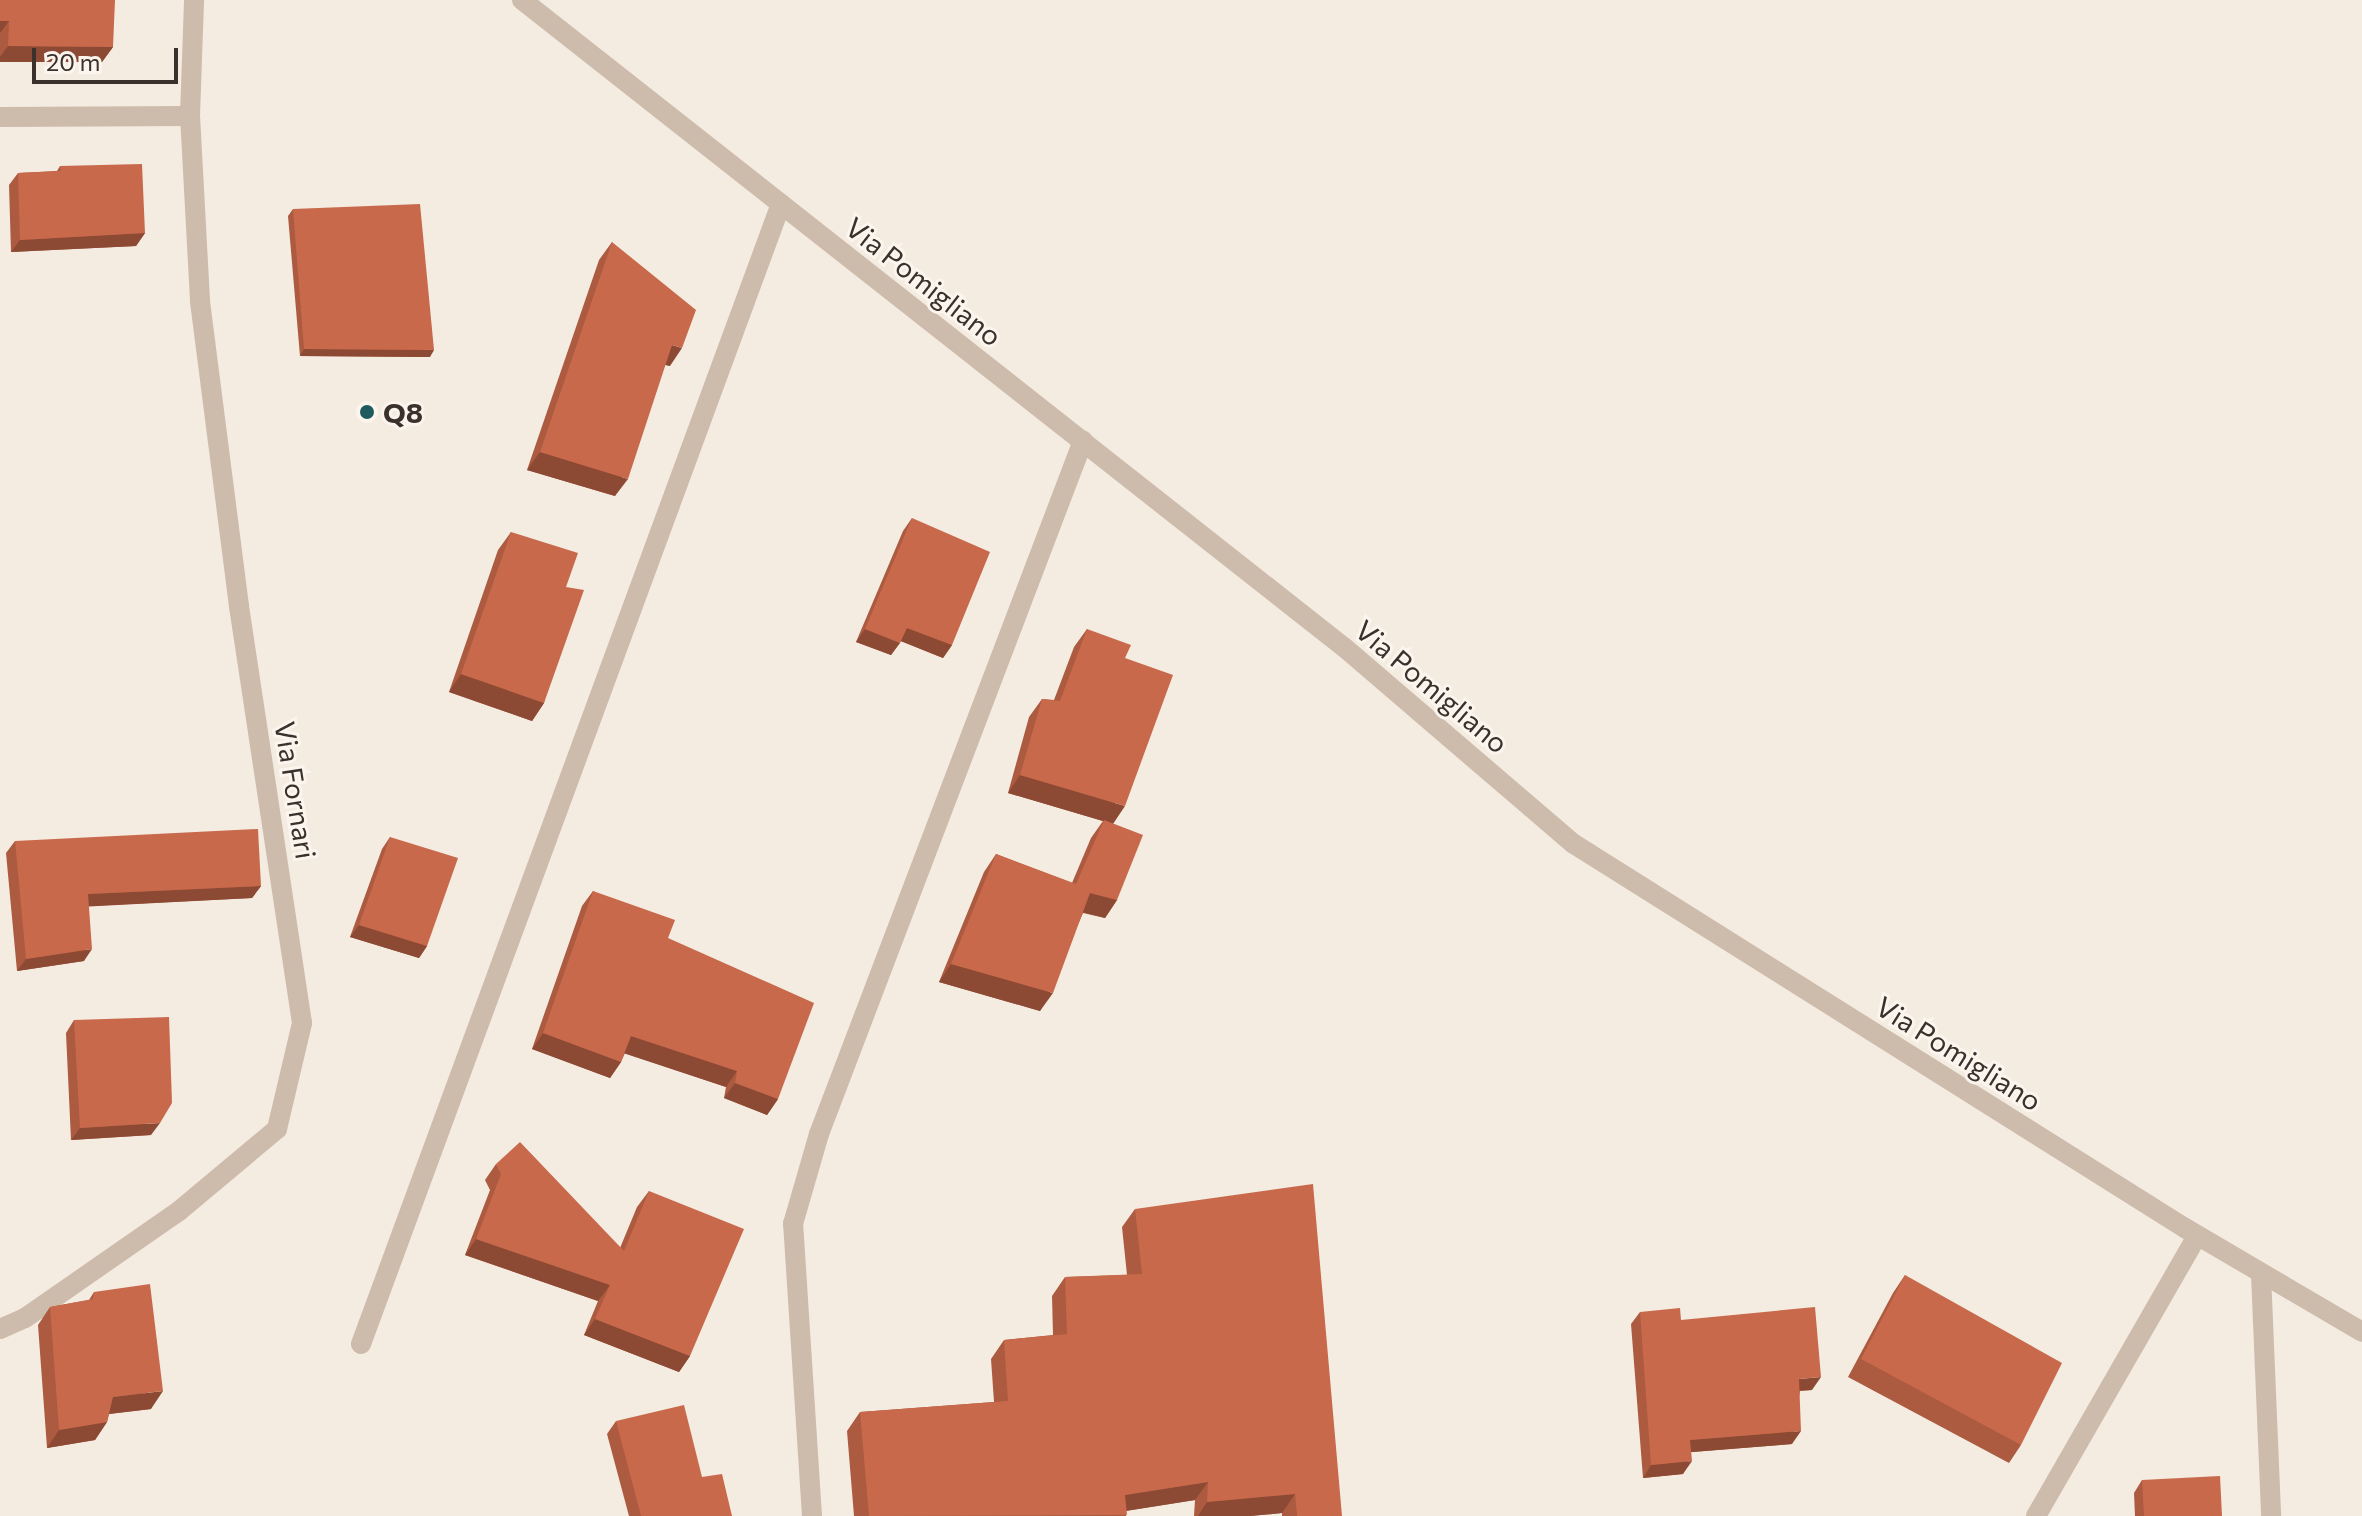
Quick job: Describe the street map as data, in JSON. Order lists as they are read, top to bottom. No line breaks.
{"streets":{"street":["Via Pomigliano","Via Fornari"]},"places":["Q8"],"scale_bar":"20 m"}
